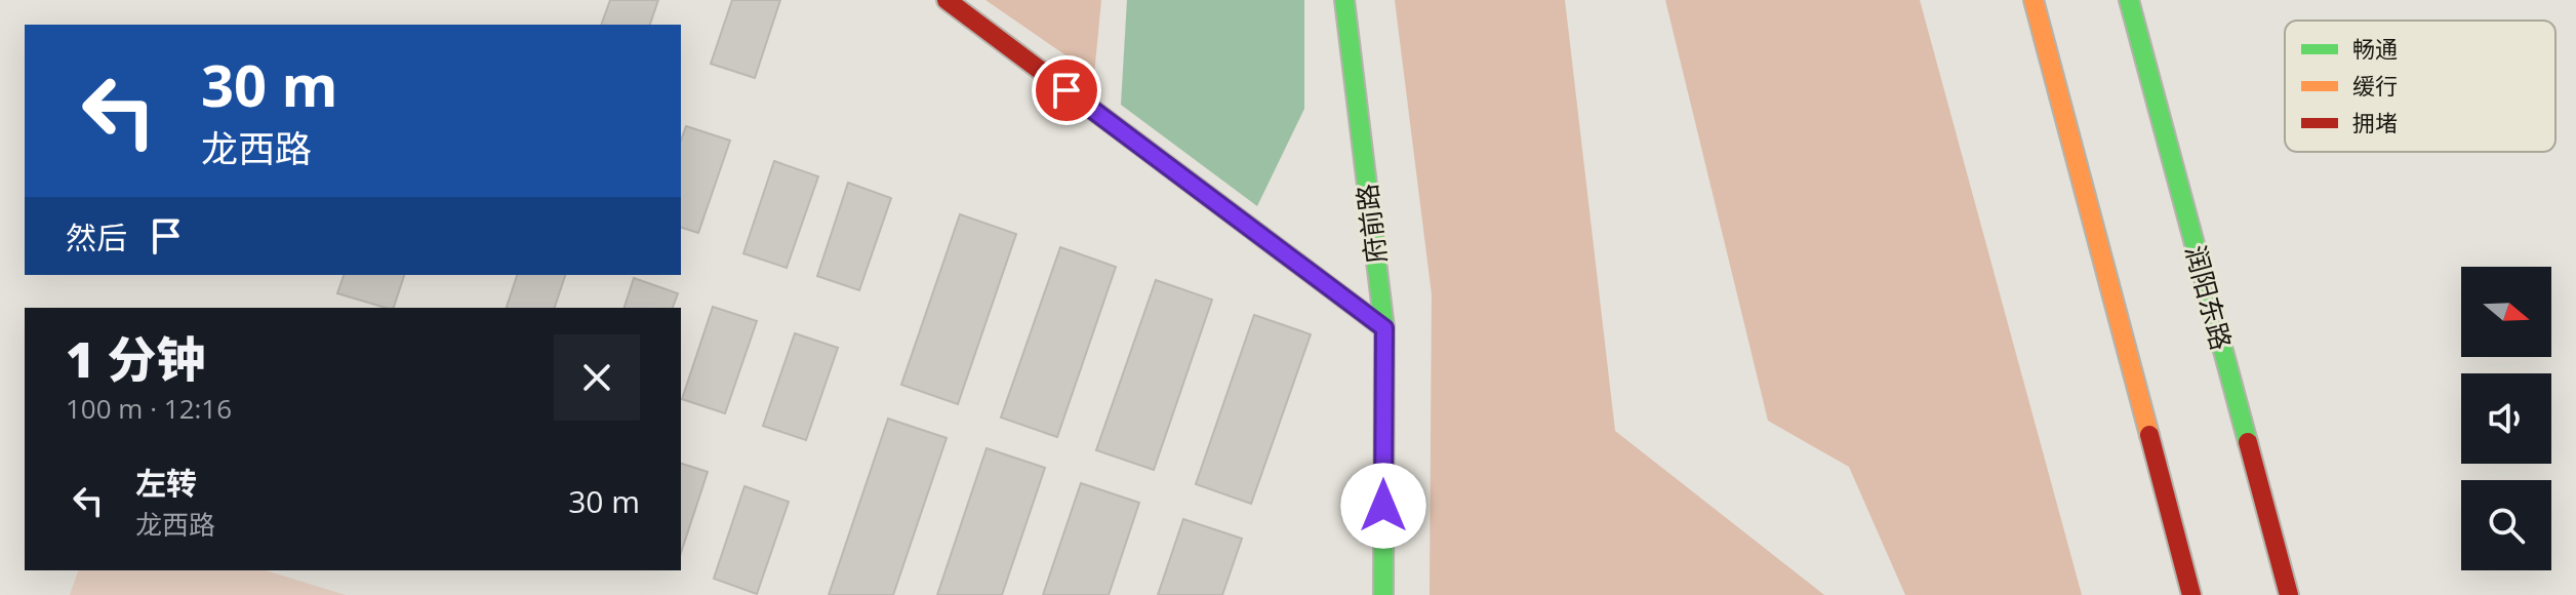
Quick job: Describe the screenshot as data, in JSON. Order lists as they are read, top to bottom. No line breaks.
{"streets":{"main road":["府前路","润阳东路"]},"legend":["畅通","缓行","拥堵"],"north":"right","page":{"turn":["30 m","龙西路"],"then":"然后","heading":["1 分钟","100 m · 12:16"],"list":[{"name":"左转","note":"龙西路","value":"30 m"}]}}
